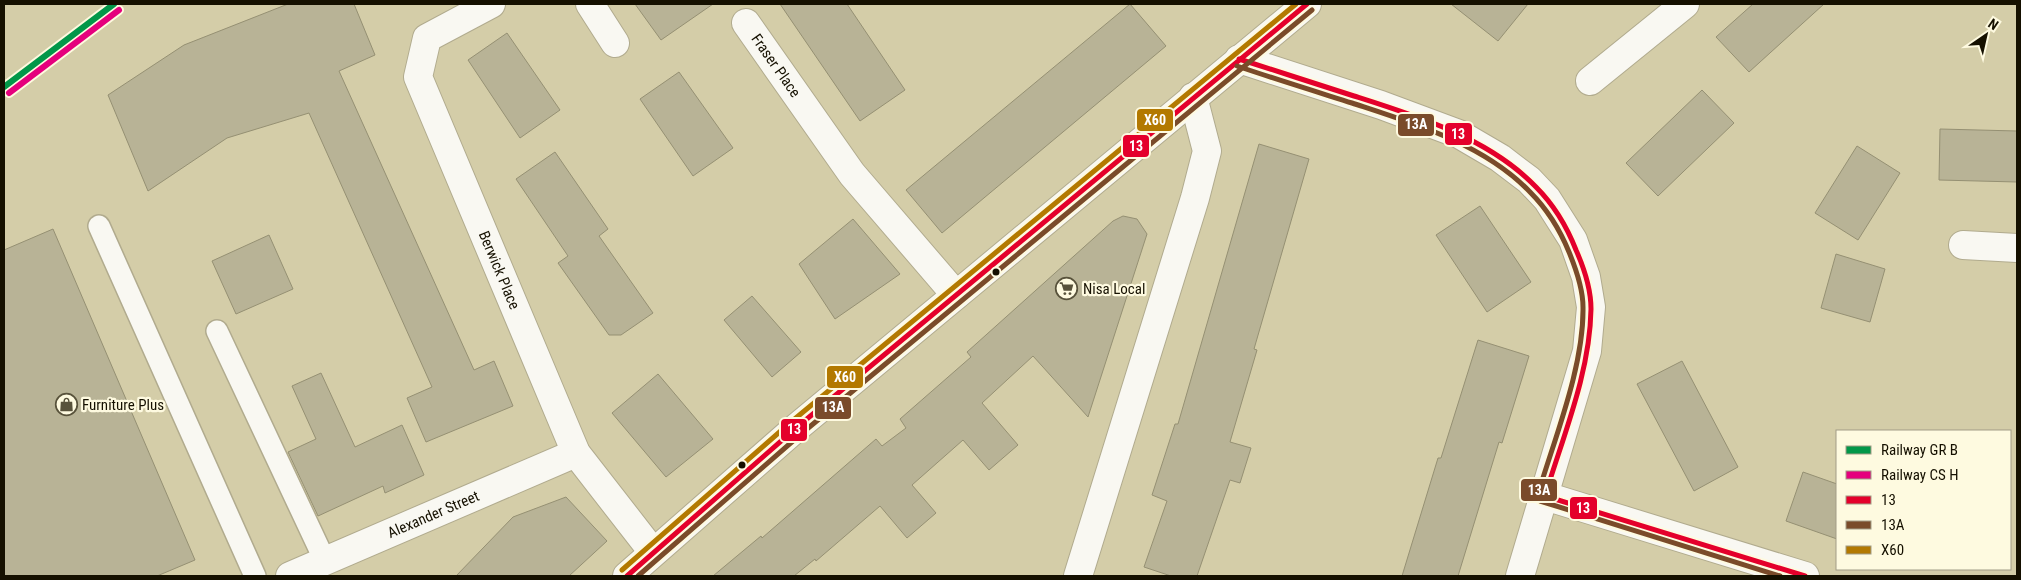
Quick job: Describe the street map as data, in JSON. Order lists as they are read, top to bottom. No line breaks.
{"streets":{"street":["Fraser Place","Berwick Place","Alexander Street"]},"crossings":[["Berwick Place","Alexander Street"]],"places":{"supermarket":["Nisa Local"],"shop":["Furniture Plus"]},"lines":["transit line 13","transit line X60","transit line 13A"],"legend":["Railway GR B","Railway CS H","13","13A","X60"],"north":"top right"}
